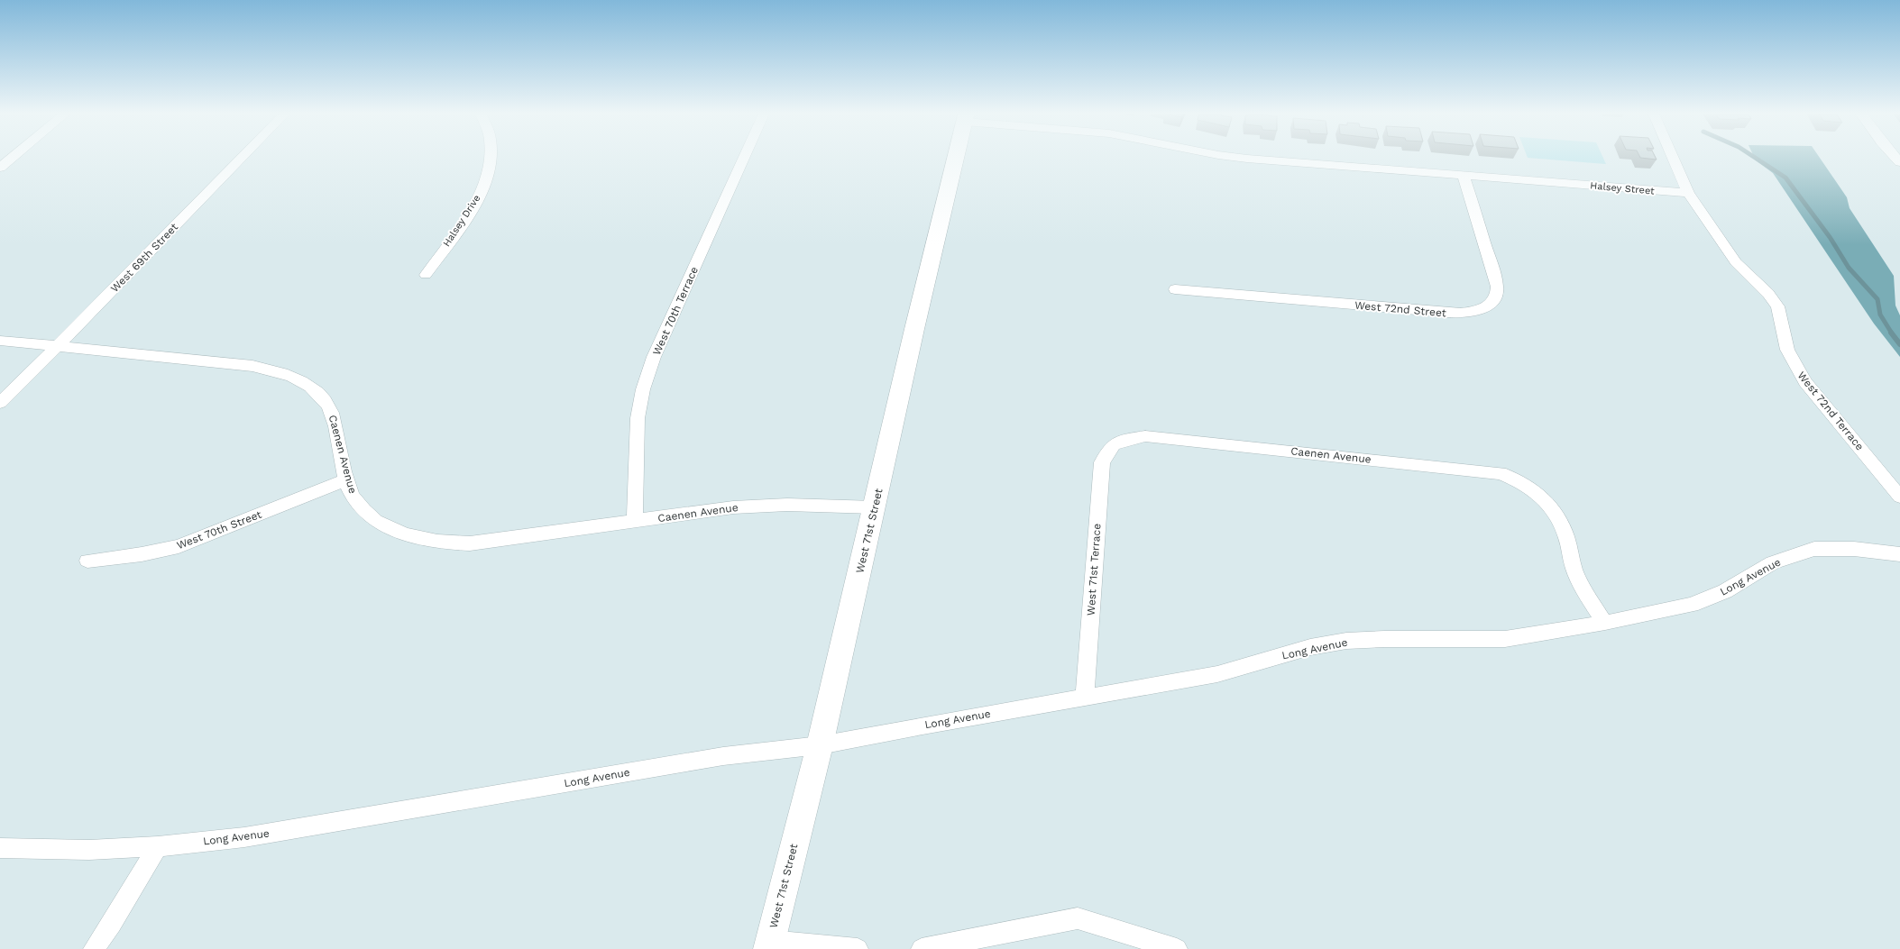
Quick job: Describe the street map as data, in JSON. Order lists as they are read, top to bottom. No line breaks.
{"streets":{"street":["Halsey Street","Halsey Drive","West 69th Street","West 72nd Street","West 70th Terrace","West 72nd Terrace","Caenen Avenue","West 70th Street","West 71st Street","West 71st Terrace","Long Avenue"]},"crossings":[["Halsey Street","West 72nd Street"],["Halsey Street","West 72nd Terrace"],["West 69th Street","Caenen Avenue"],["West 70th Terrace","Caenen Avenue"],["Caenen Avenue","West 70th Street"],["Caenen Avenue","West 71st Street"],["Caenen Avenue","West 71st Terrace"],["Caenen Avenue","Long Avenue"],["West 71st Street","Long Avenue"],["West 71st Terrace","Long Avenue"]]}
